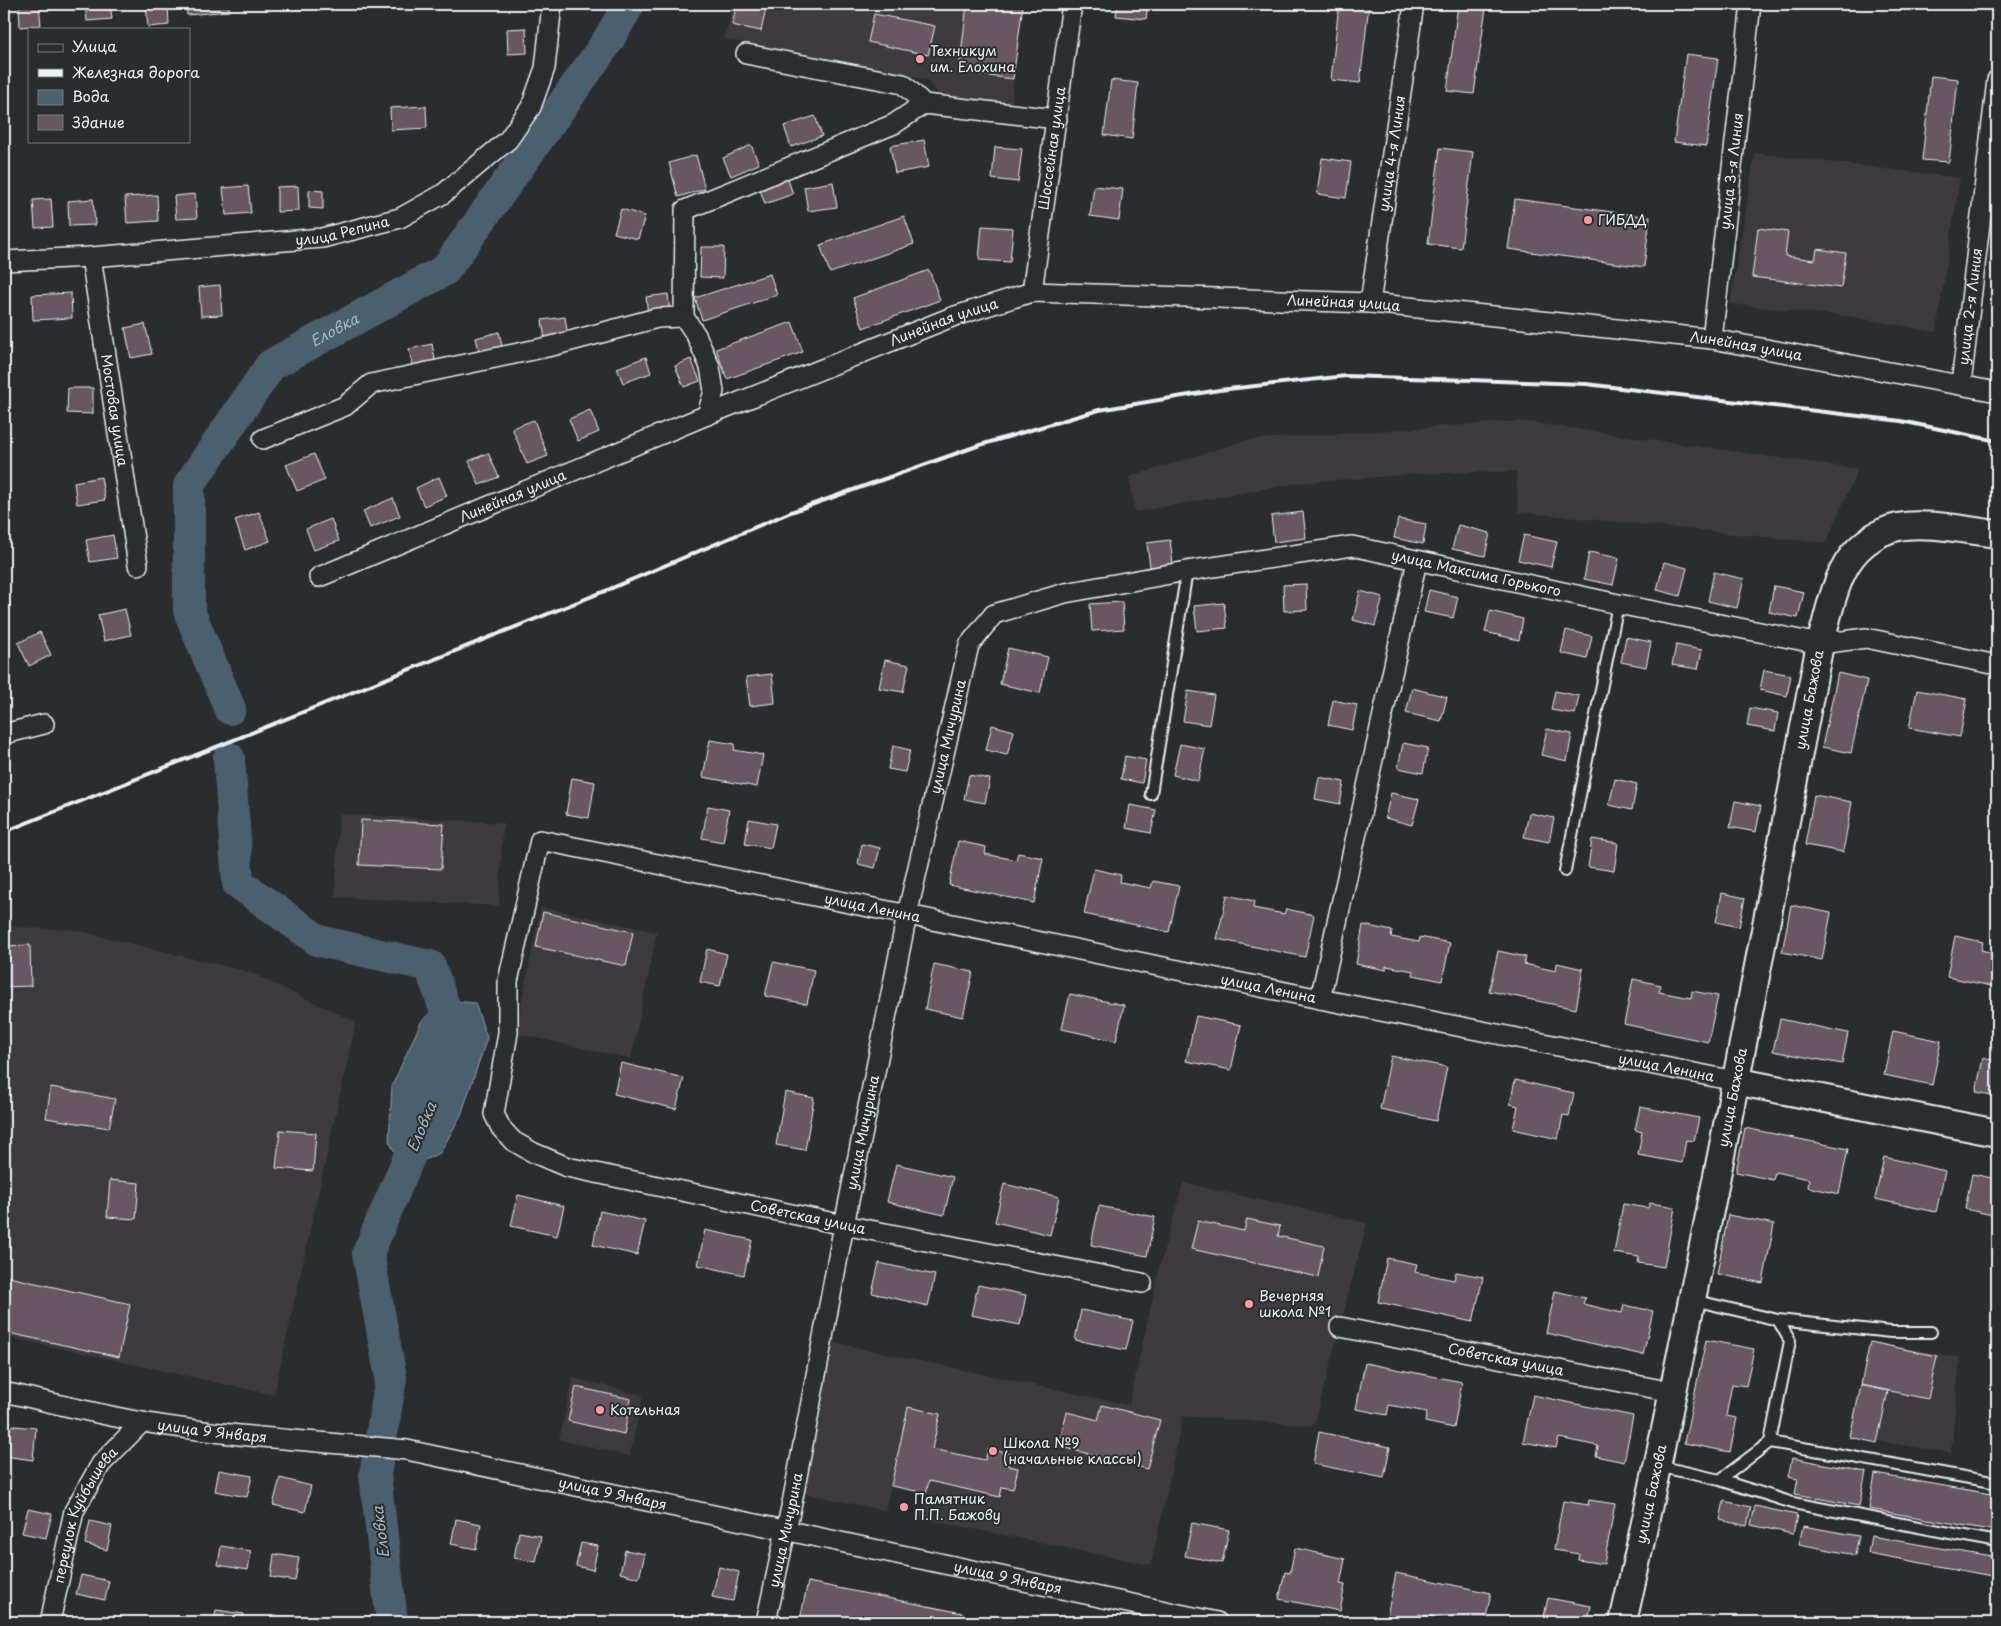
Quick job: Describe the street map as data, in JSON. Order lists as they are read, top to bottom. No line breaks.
{"streets":{"street":["Шоссейная улица","улица 4-я Линия","улица 3-я Линия","улица Репина","Линейная улица","улица 2-я Линия","Мостовая улица","улица Максима Горького","улица Бажова","улица Мичурина","улица Ленина","Советская улица","улица 9 Января","переулок Куйбышева"]},"crossings":[["Шоссейная улица","Линейная улица"],["улица 4-я Линия","Линейная улица"],["улица 3-я Линия","Линейная улица"],["улица Репина","Мостовая улица"],["Линейная улица","улица 2-я Линия"],["улица Максима Горького","улица Бажова"],["улица Максима Горького","улица Мичурина"],["улица Бажова","улица Ленина"],["улица Бажова","Советская улица"],["улица Мичурина","улица Ленина"],["улица Мичурина","Советская улица"],["улица Мичурина","улица 9 Января"],["улица Ленина","Советская улица"],["улица 9 Января","переулок Куйбышева"]],"water":["Еловка"],"places":["Техникум им. Елохина","ГИБДД","Вечерняя школа №1","Котельная","Школа №9 (начальные классы)","Памятник П.П. Бажову"],"legend":["Улица","Железная дорога","Вода","Здание"]}
